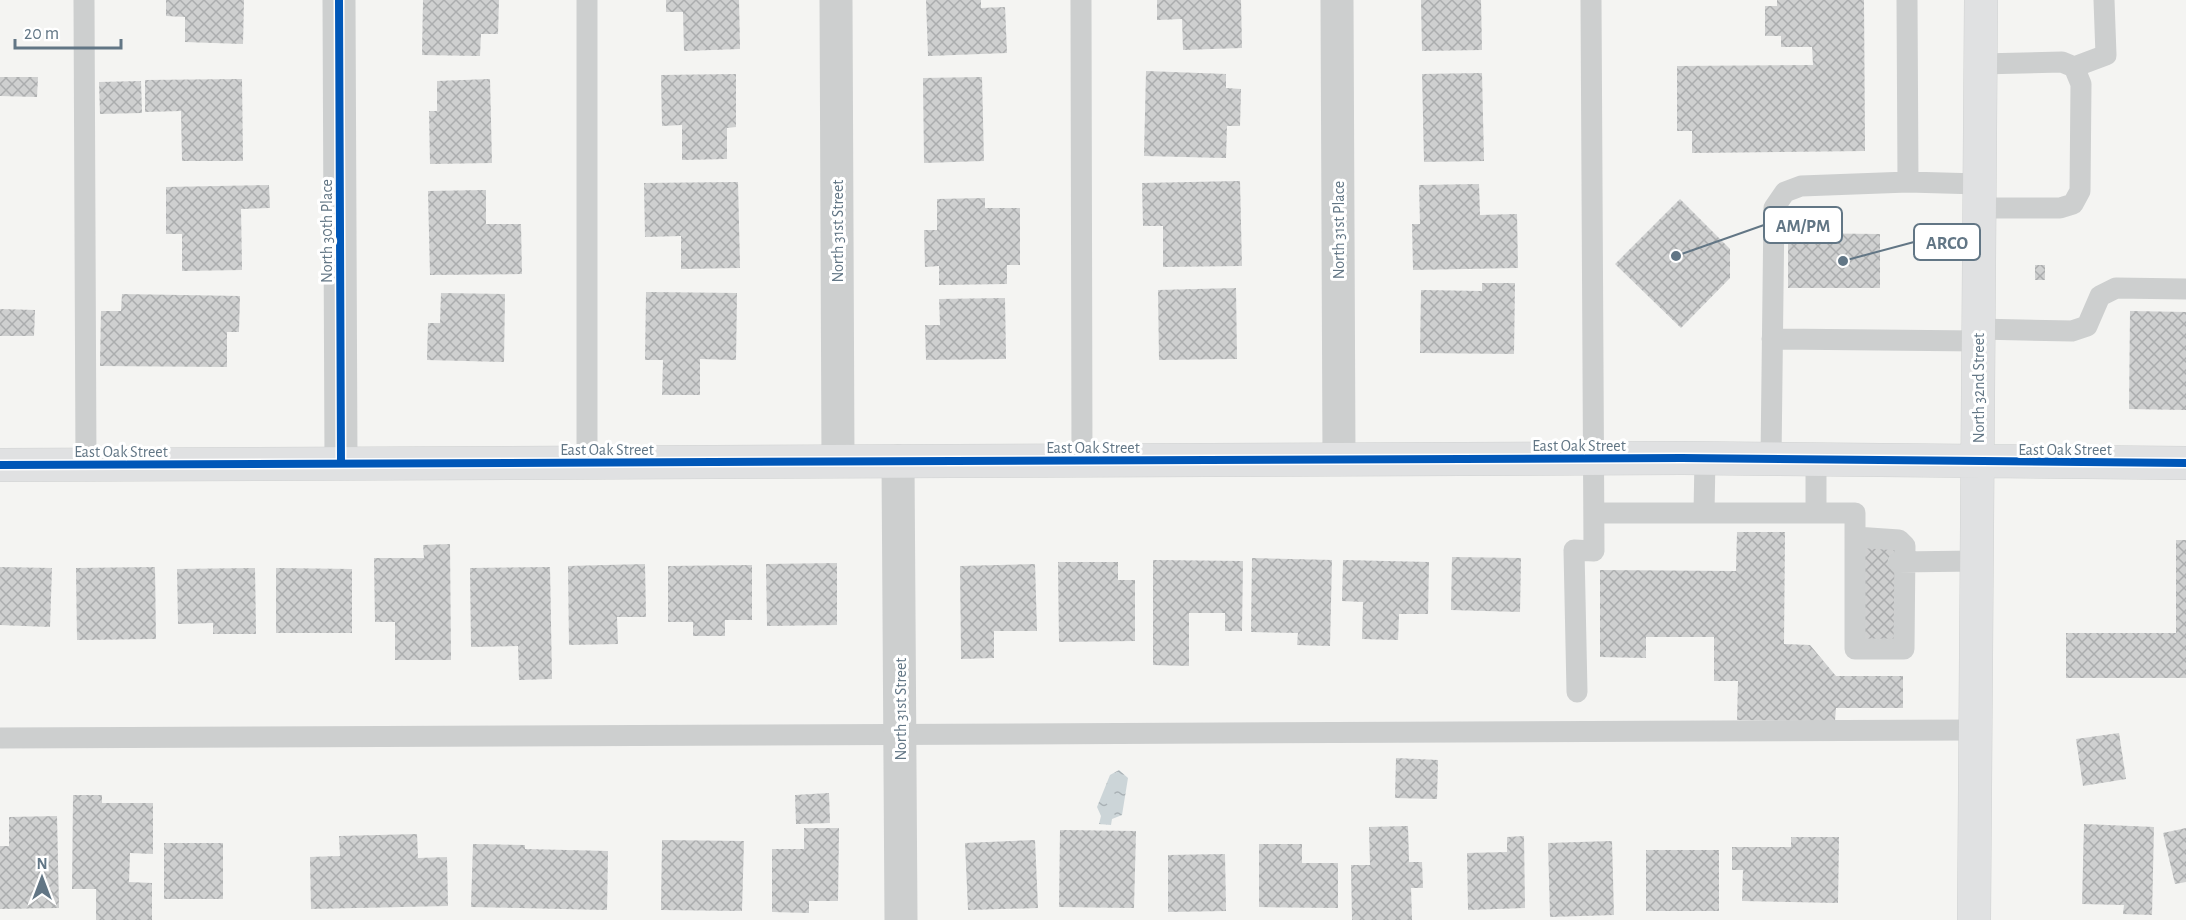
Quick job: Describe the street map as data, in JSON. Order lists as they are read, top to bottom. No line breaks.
{"streets":{"street":["North 31st Place","North 30th Place","North 31st Street","North 32nd Street","East Oak Street"]},"crossings":[["North 31st Place","East Oak Street"],["North 30th Place","East Oak Street"],["North 31st Street","East Oak Street"],["North 32nd Street","East Oak Street"]],"places":["AM/PM","ARCO"],"scale_bar":"20 m","north":"top"}
